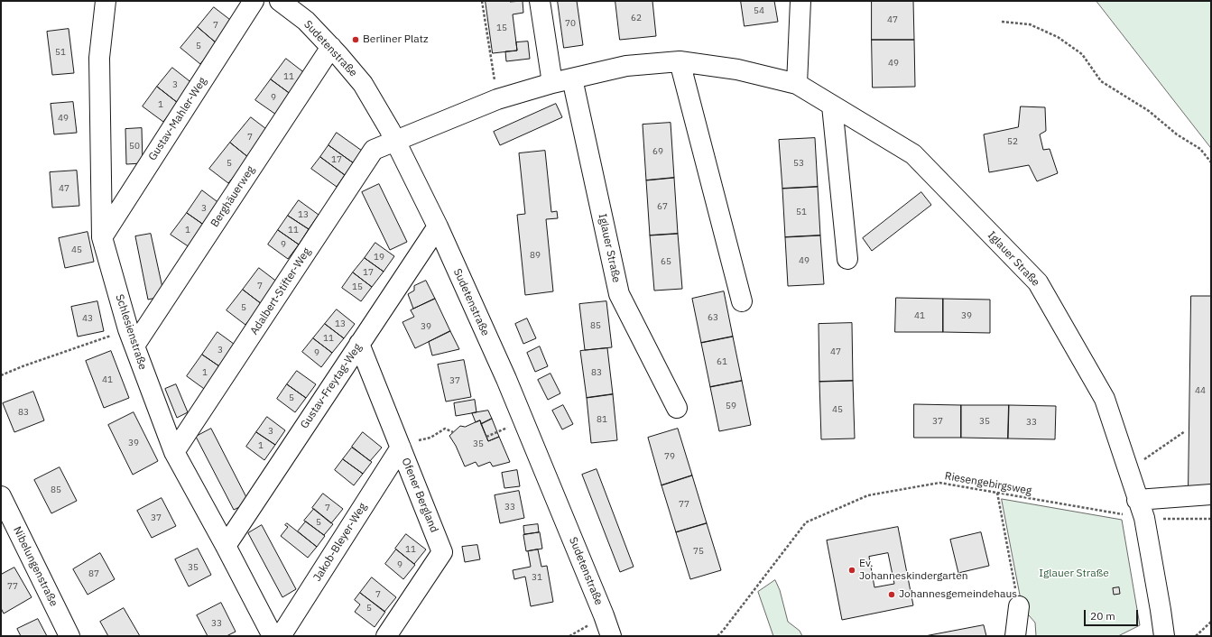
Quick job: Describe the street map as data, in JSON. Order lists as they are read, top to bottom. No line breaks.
{"streets":{"street":["Sudetenstraße","Gustav-Mahler-Weg","Berghäuerweg","Iglauer Straße","Adalbert-Stifter-Weg","Schlesienstraße","Gustav-Freytag-Weg","Ofener Bergland","Jakob-Bleyer-Weg","Nibelungenstraße"],"path":["Riesengebirgsweg"]},"crossings":[["Sudetenstraße","Berghäuerweg"],["Sudetenstraße","Iglauer Straße"],["Sudetenstraße","Adalbert-Stifter-Weg"],["Sudetenstraße","Gustav-Freytag-Weg"],["Gustav-Mahler-Weg","Schlesienstraße"],["Berghäuerweg","Schlesienstraße"],["Iglauer Straße","Adalbert-Stifter-Weg"],["Iglauer Straße","Riesengebirgsweg"],["Adalbert-Stifter-Weg","Schlesienstraße"],["Schlesienstraße","Gustav-Freytag-Weg"],["Gustav-Freytag-Weg","Ofener Bergland"],["Ofener Bergland","Jakob-Bleyer-Weg"]],"parks":["Iglauer Straße"],"places":["Berliner Platz","Ev. Johanneskindergarten","Johannesgemeindehaus"],"house_numbers":["54","62","47","70","7","15","5","51","49","11","3","9","1","49","7","52","50","69","17","5","53","47","67","3","51","13","1","11","9","45","89","19","49","65","17","7","15","5","41","39","63","43","13","85","39","11","3","47","9","61","1","83","41","37","44","5","59","45","83","81","37","35","33","3","39","35","1","79","85","77","33","7","37","5","11","75","9","35","87","31","77","7","5","33"],"scale_bar":"20 m"}
